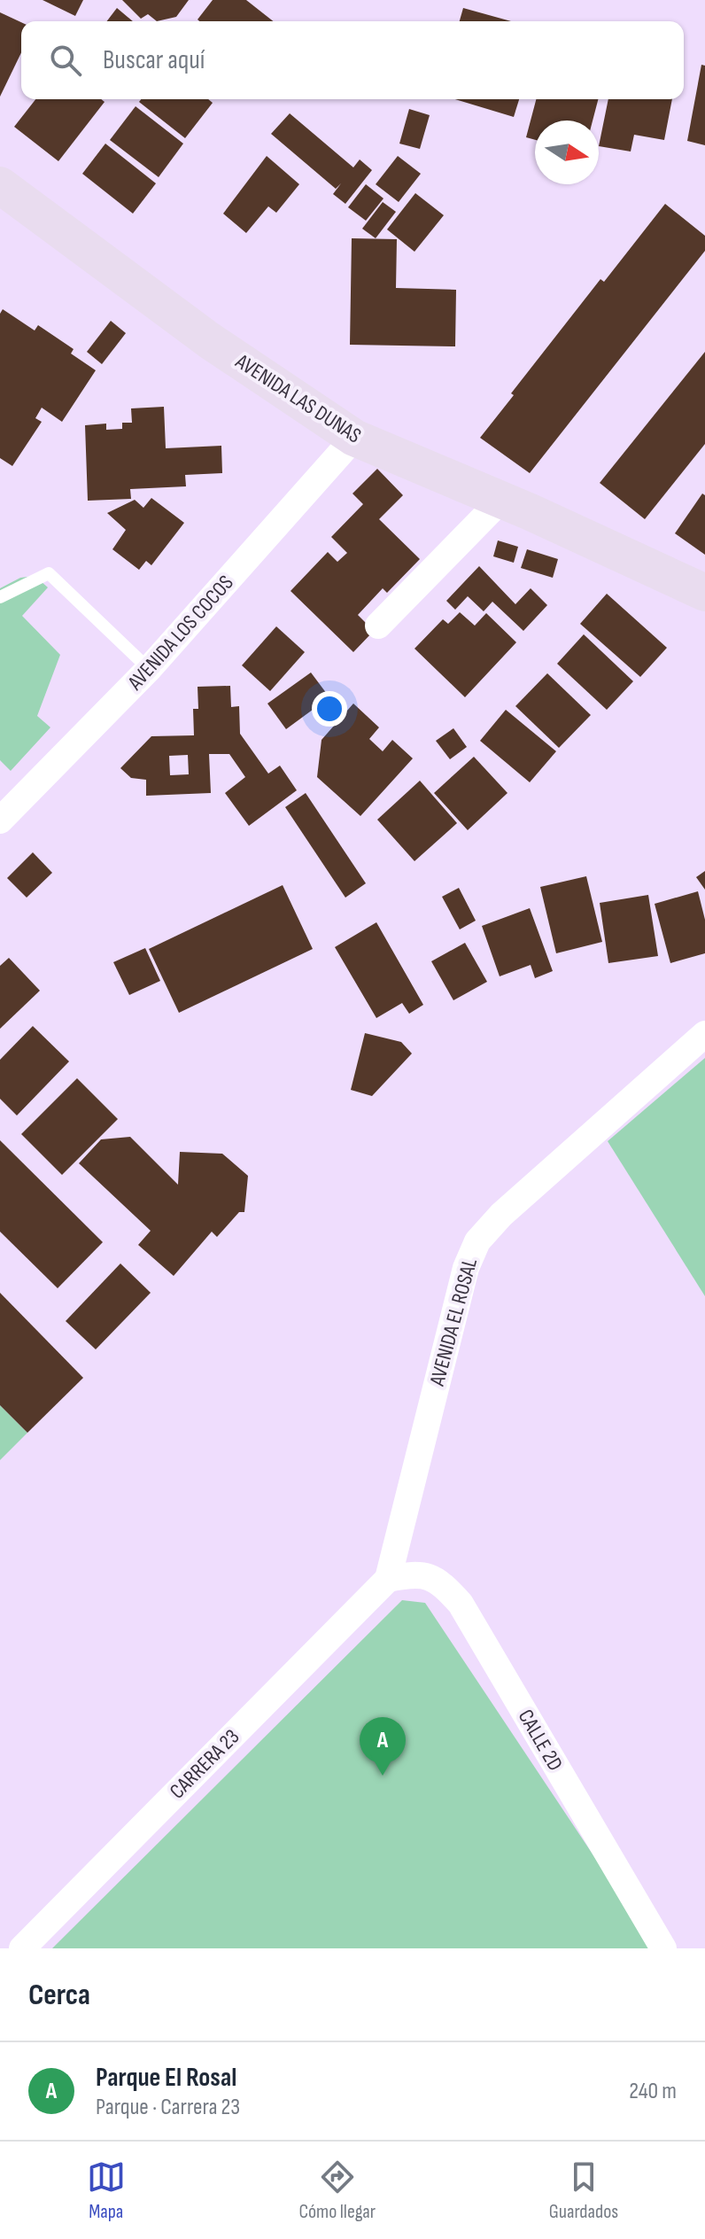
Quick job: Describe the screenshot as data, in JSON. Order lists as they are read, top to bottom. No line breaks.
{"streets":{"street":["AVENIDA LAS DUNAS","AVENIDA LOS COCOS","AVENIDA EL ROSAL","CALLE 2D","CARRERA 23"]},"crossings":[["AVENIDA LAS DUNAS","AVENIDA LOS COCOS"],["AVENIDA EL ROSAL","CALLE 2D"],["AVENIDA EL ROSAL","CARRERA 23"],["CALLE 2D","CARRERA 23"]],"north":"right","page":{"search":"Buscar aquí","pins":"A","heading":"Cerca","list":[{"mark":"A","name":"Parque El Rosal","note":"Parque · Carrera 23","value":"240 m"}],"nav":["Mapa","Cómo llegar","Guardados"]}}
